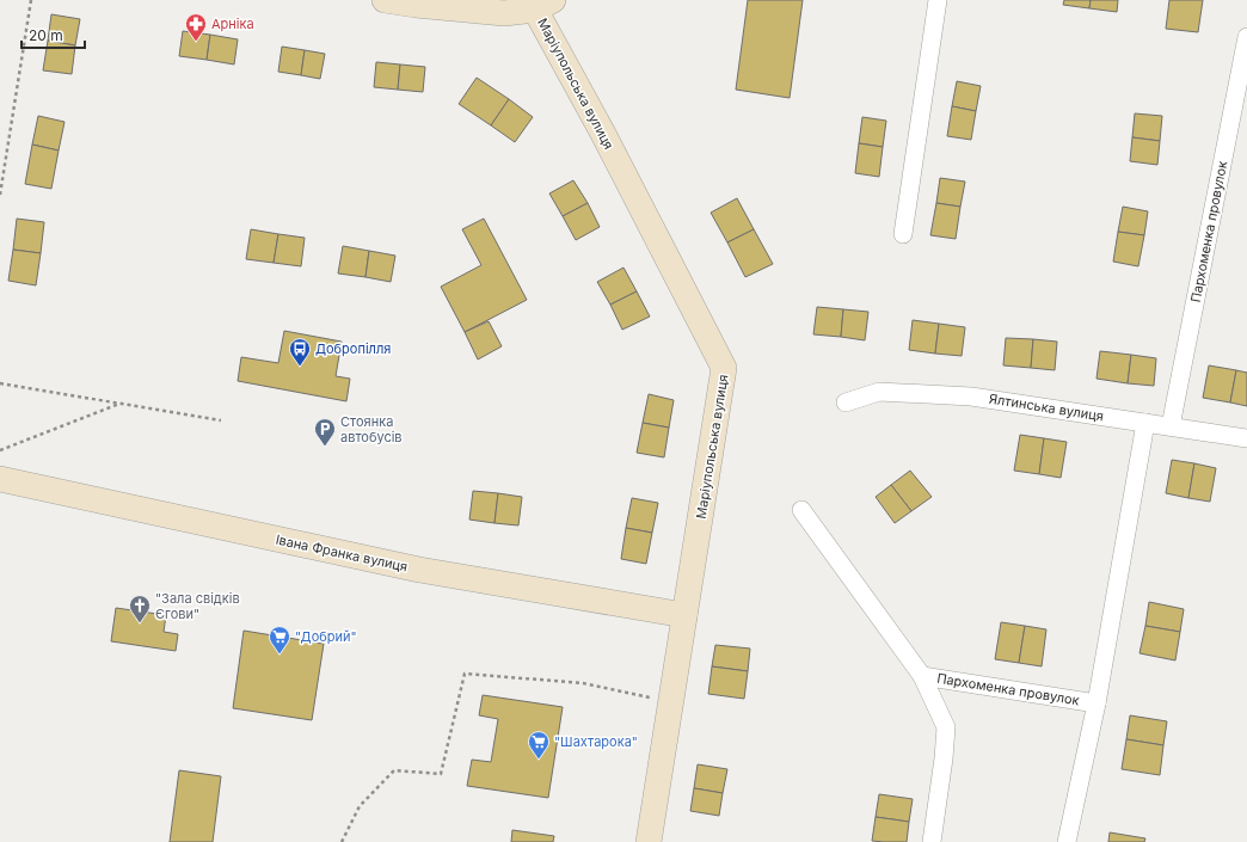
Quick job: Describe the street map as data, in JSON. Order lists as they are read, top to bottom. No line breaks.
{"streets":{"street":["Маріупольська вулиця","Пархоменка провулок","Ялтинська вулиця","Івана Франка вулиця"]},"crossings":[["Маріупольська вулиця","Івана Франка вулиця"],["Пархоменка провулок","Ялтинська вулиця"]],"places":{"pharmacy":["Арніка"],"bus stop":["Добропілля"],"parking":["Стоянка автобусів"],"church":["\"Зала свідків Єгови\""],"supermarket":["\"Добрий\"","\"Шахтарока\""]},"scale_bar":"20 m"}
